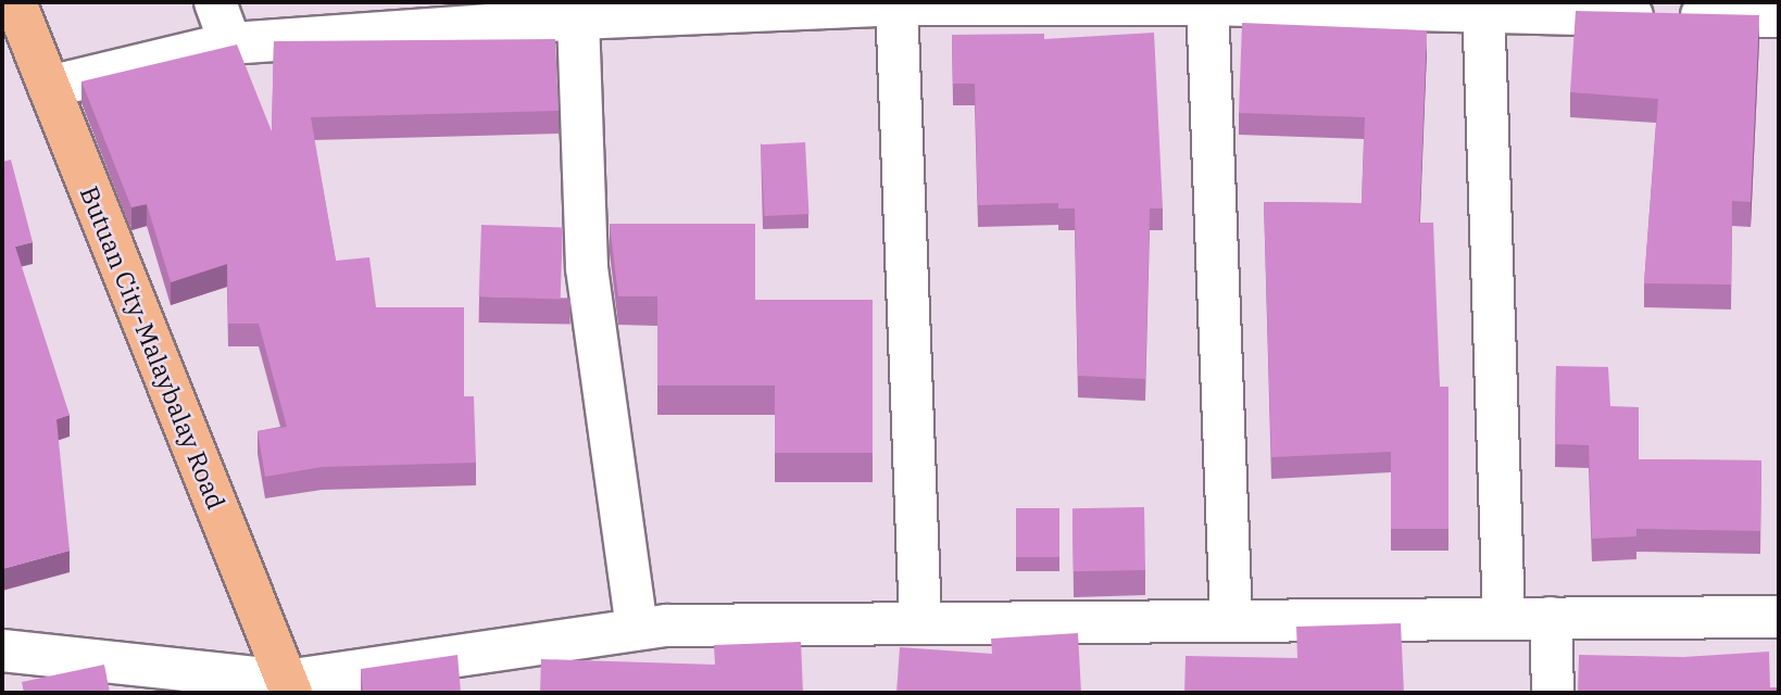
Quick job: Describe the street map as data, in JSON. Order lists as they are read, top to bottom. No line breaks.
{"streets":{"main road":["Butuan City-Malaybalay Road"]}}
